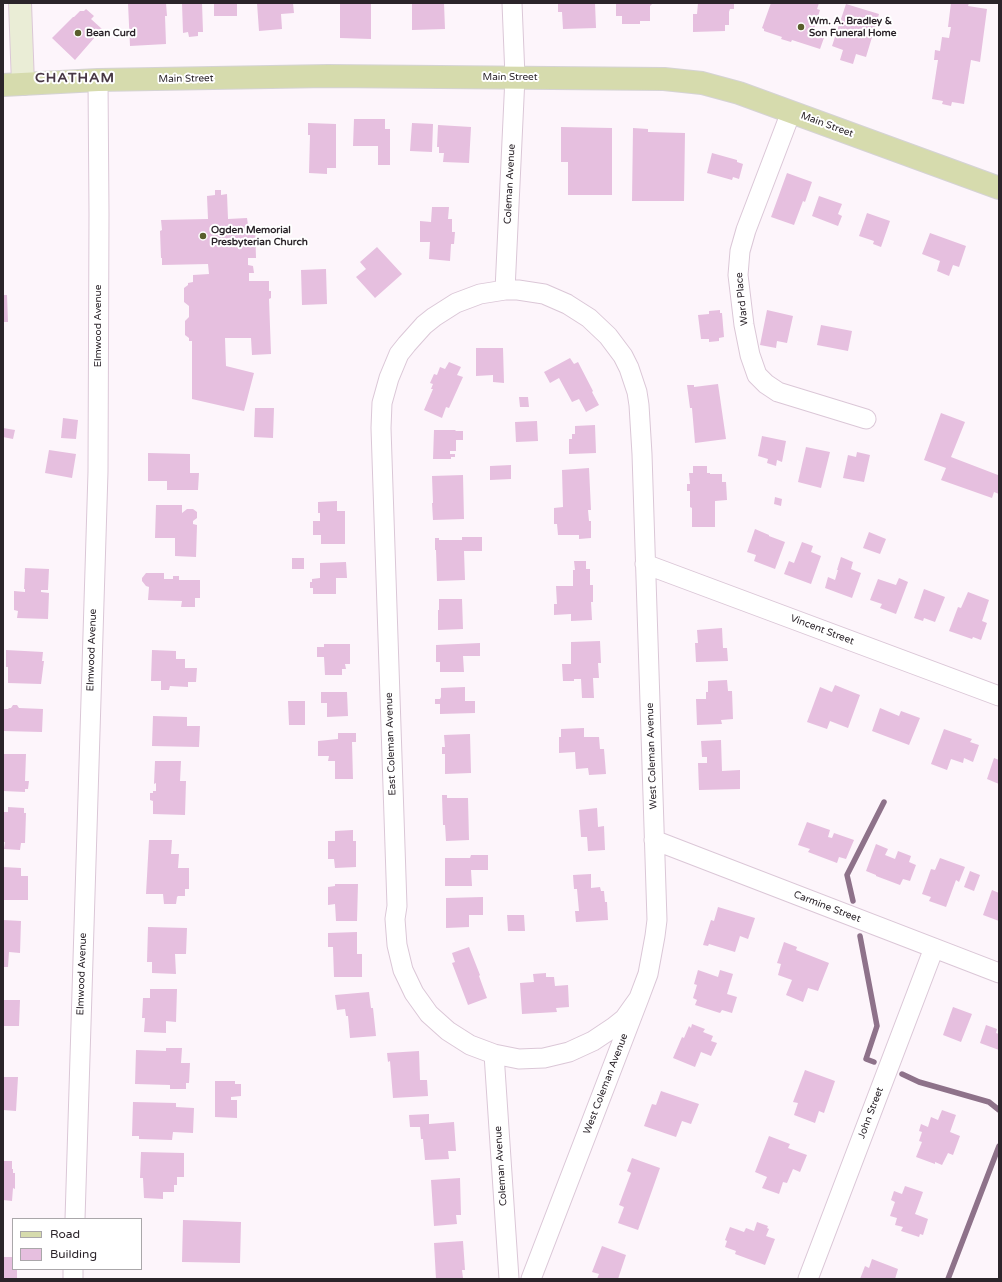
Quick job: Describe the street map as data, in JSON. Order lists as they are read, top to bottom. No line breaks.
{"streets":{"main road":["Main Street"],"street":["Coleman Avenue","Ward Place","Elmwood Avenue","Vincent Street","East Coleman Avenue","West Coleman Avenue","Carmine Street","John Street"]},"crossings":[["Main Street","Coleman Avenue"],["Main Street","Ward Place"],["Main Street","Elmwood Avenue"],["Coleman Avenue","East Coleman Avenue"],["Coleman Avenue","West Coleman Avenue"],["Vincent Street","West Coleman Avenue"],["East Coleman Avenue","West Coleman Avenue"],["West Coleman Avenue","Carmine Street"],["Carmine Street","John Street"]],"districts":["CHATHAM"],"places":["Wm. A. Bradley & Son Funeral Home","Bean Curd","Ogden Memorial Presbyterian Church"],"legend":["Road","Building"]}
